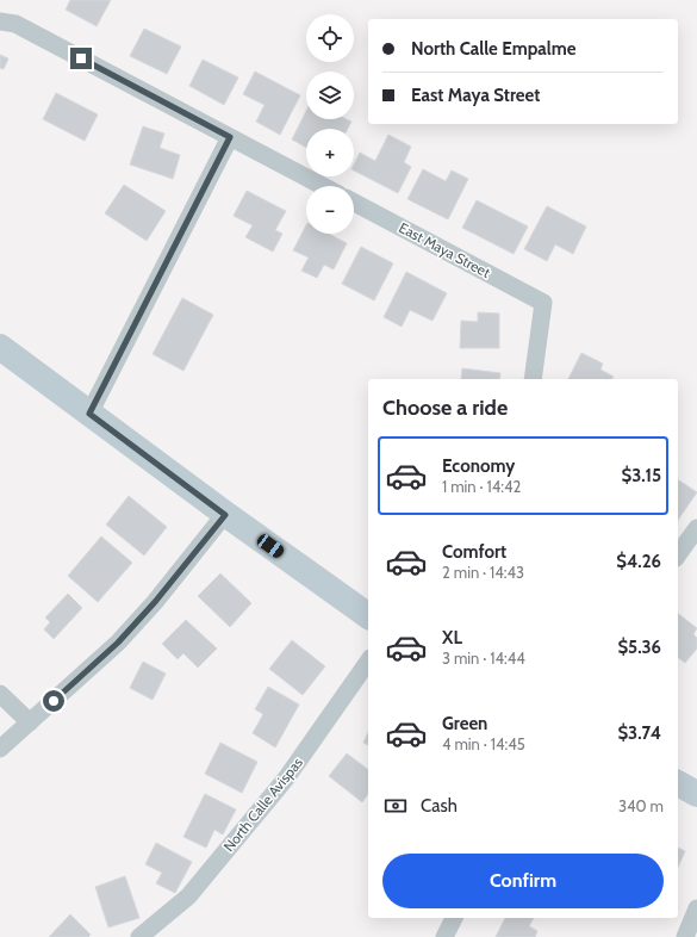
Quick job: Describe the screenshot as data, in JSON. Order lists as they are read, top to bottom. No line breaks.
{"streets":{"street":["East Maya Street","North Calle Avispas"]},"page":{"map_buttons":["+","−"],"banner":["North Calle Empalme","East Maya Street"],"heading":"Choose a ride","list":[{"name":"Economy","note":"1 min · 14:42","value":"$3.15"},{"name":"Comfort","note":"2 min · 14:43","value":"$4.26"},{"name":"XL","note":"3 min · 14:44","value":"$5.36"},{"name":"Green","note":"4 min · 14:45","value":"$3.74"}],"pay":["Cash","340 m"],"buttons":"Confirm"}}
